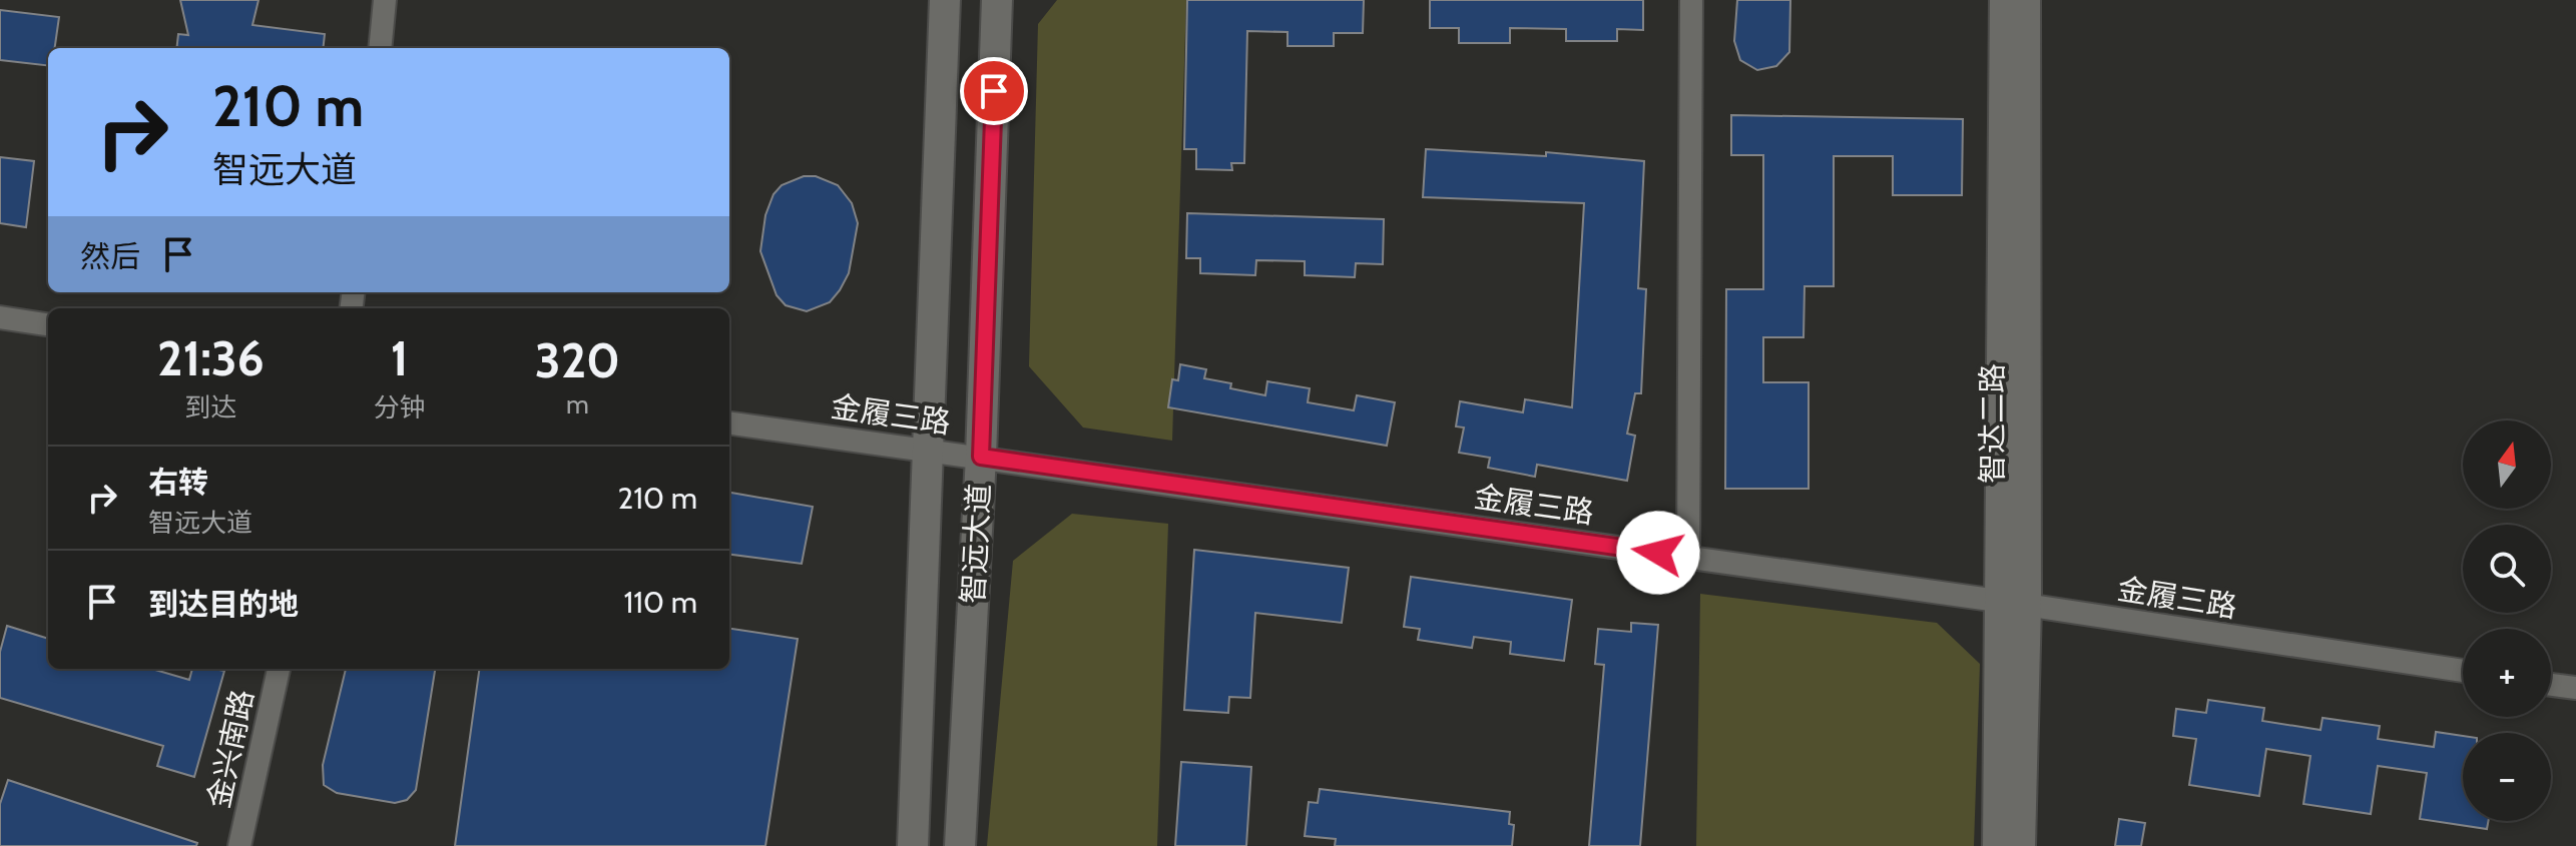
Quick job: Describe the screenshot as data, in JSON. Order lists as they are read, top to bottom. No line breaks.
{"streets":{"main road":["智远大道"],"street":["金履三路","智达二路","金兴南路"]},"crossings":[["金履三路","智达二路"],["金履三路","智远大道"]],"north":"top","page":{"turn":["210 m","智远大道"],"then":"然后","eta":["21:36","到达","1","分钟","320","m"],"map_buttons":["+","−"],"list":[{"name":"右转","note":"智远大道","value":"210 m"},{"name":"到达目的地","value":"110 m"}]}}
